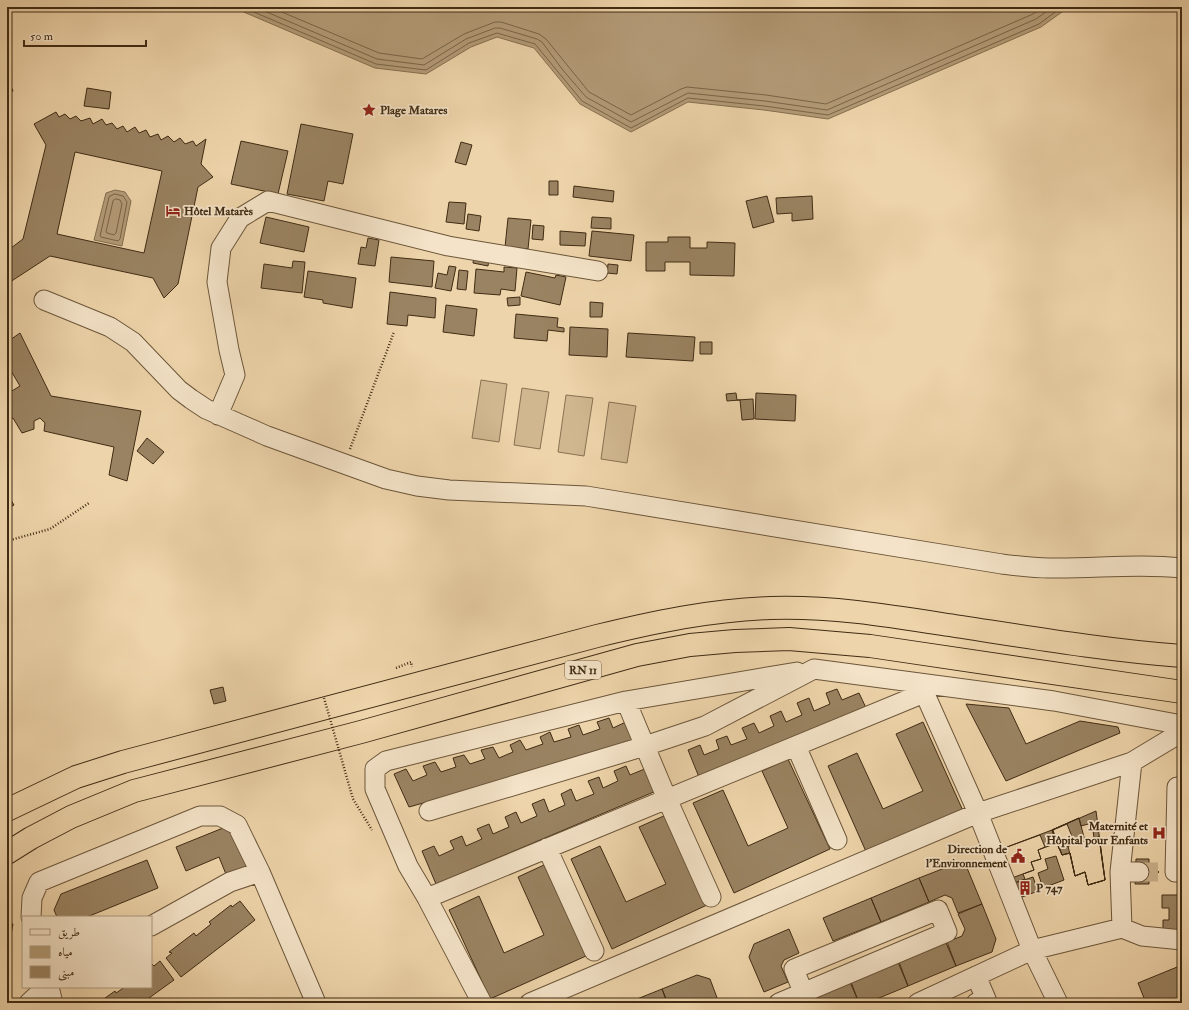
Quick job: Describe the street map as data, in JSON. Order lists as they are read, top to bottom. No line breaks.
{"streets":{"highway":["RN 11"]},"places":{"place":["Plage Matares"],"hotel":["Hôtel Matarès"],"hospital":["Maternité et Hôpital pour Enfants"],"public building":["Direction de l'Environnement"],"building":["P 747"]},"legend":["طريق","مياه","مبنى"],"scale_bar":"50 m"}
